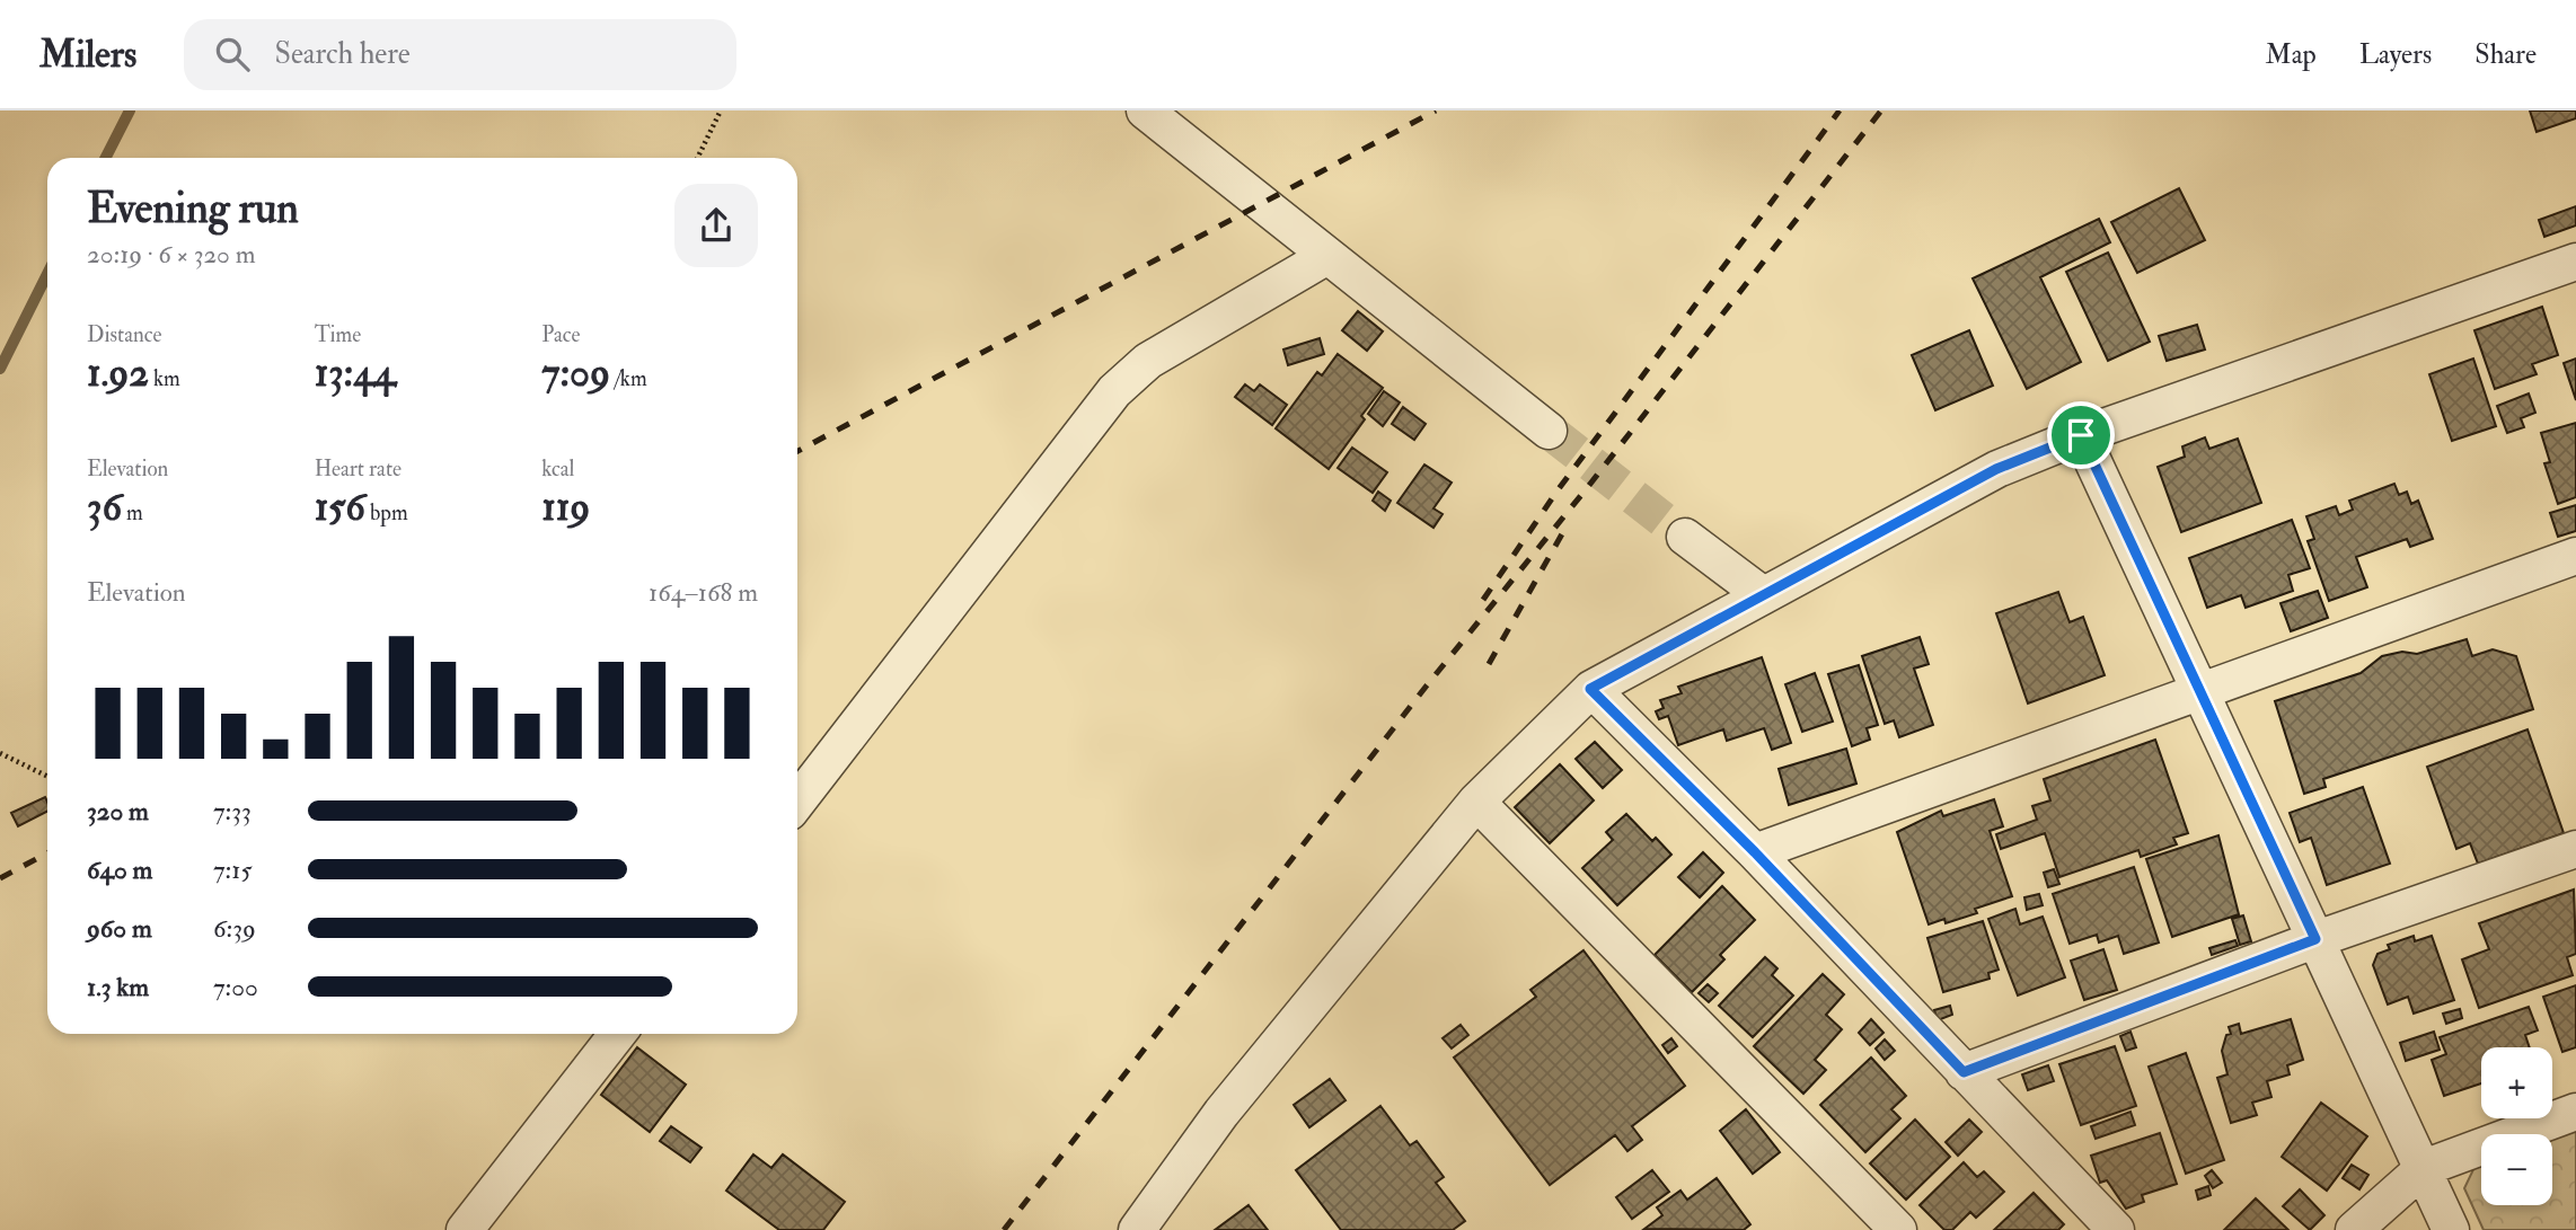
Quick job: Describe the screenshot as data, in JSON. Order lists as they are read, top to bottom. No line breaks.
{"page":{"header":"Milers","search":"Search here","nav":["Map","Layers","Share"],"heading":["Evening run","20:19 · 6 × 320 m"],"stats":[["Distance","1.92 km"],["Time","13:44"],["Pace","7:09 /km"],["Elevation","36 m"],["Heart rate","156 bpm"],["kcal","119"]],"chart":["Elevation","164–168 m"],"list":[{"name":"320 m","note":"7:33"},{"name":"640 m","note":"7:15"},{"name":"960 m","note":"6:39"},{"name":"1.3 km","note":"7:00"}],"map_buttons":["+","−"]}}
